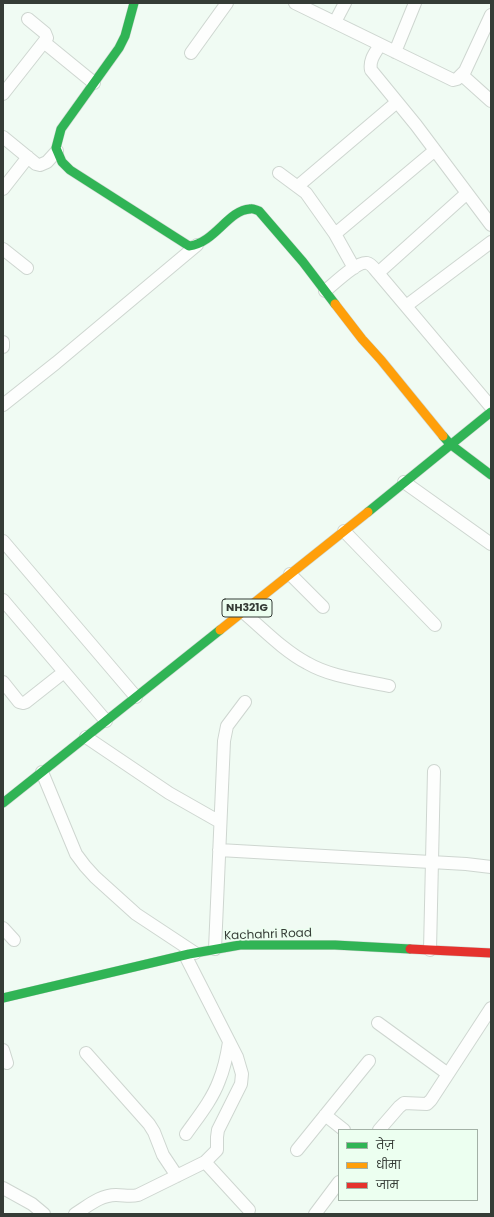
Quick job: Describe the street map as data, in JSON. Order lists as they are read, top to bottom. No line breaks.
{"streets":{"main road":["NH321G","Kachahri Road"]},"legend":["तेज़","धीमा","जाम"]}
